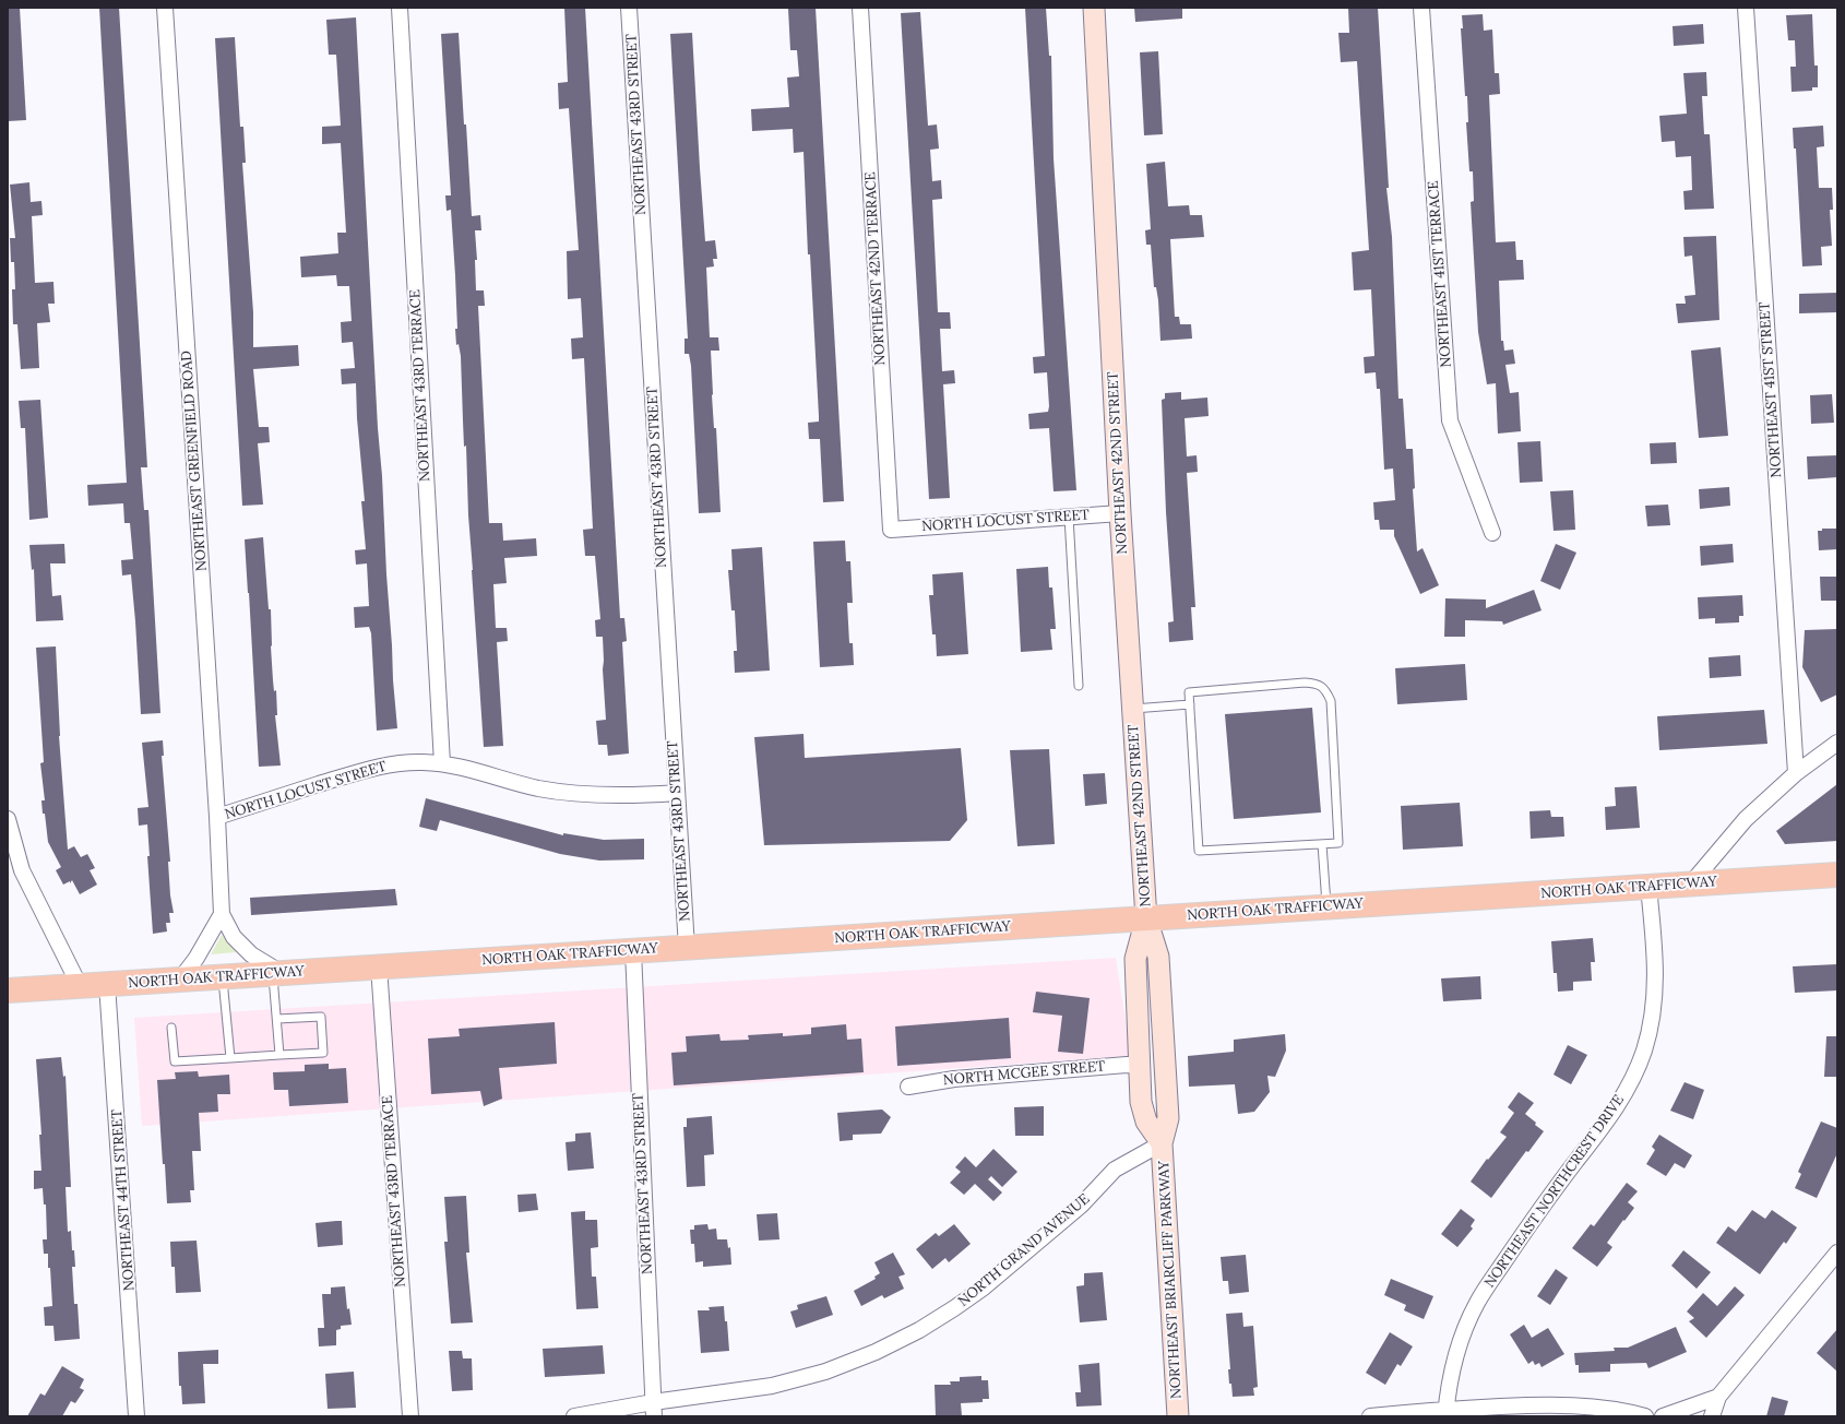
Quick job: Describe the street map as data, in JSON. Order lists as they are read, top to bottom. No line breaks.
{"streets":{"main road":["NORTHEAST 42ND STREET","NORTH OAK TRAFFICWAY","NORTHEAST BRIARCLIFF PARKWAY"],"street":["NORTHEAST 43RD STREET","NORTHEAST 42ND TERRACE","NORTHEAST 41ST TERRACE","NORTHEAST 43RD TERRACE","NORTHEAST 41ST STREET","NORTHEAST GREENFIELD ROAD","NORTH LOCUST STREET","NORTH MCGEE STREET","NORTHEAST NORTHCREST DRIVE","NORTHEAST 44TH STREET","NORTH GRAND AVENUE"]},"crossings":[["NORTHEAST 43RD STREET","NORTH LOCUST STREET"],["NORTHEAST 43RD STREET","NORTH OAK TRAFFICWAY"],["NORTHEAST 43RD STREET","NORTH GRAND AVENUE"],["NORTHEAST 42ND TERRACE","NORTH LOCUST STREET"],["NORTHEAST 43RD TERRACE","NORTH LOCUST STREET"],["NORTHEAST 43RD TERRACE","NORTH OAK TRAFFICWAY"],["NORTHEAST GREENFIELD ROAD","NORTH LOCUST STREET"],["NORTHEAST GREENFIELD ROAD","NORTH OAK TRAFFICWAY"],["NORTHEAST 42ND STREET","NORTH LOCUST STREET"],["NORTHEAST 42ND STREET","NORTH OAK TRAFFICWAY"],["NORTHEAST 42ND STREET","NORTHEAST BRIARCLIFF PARKWAY"],["NORTH OAK TRAFFICWAY","NORTHEAST NORTHCREST DRIVE"],["NORTH OAK TRAFFICWAY","NORTHEAST 44TH STREET"],["NORTH OAK TRAFFICWAY","NORTHEAST BRIARCLIFF PARKWAY"],["NORTH MCGEE STREET","NORTHEAST BRIARCLIFF PARKWAY"],["NORTH GRAND AVENUE","NORTHEAST BRIARCLIFF PARKWAY"]]}
